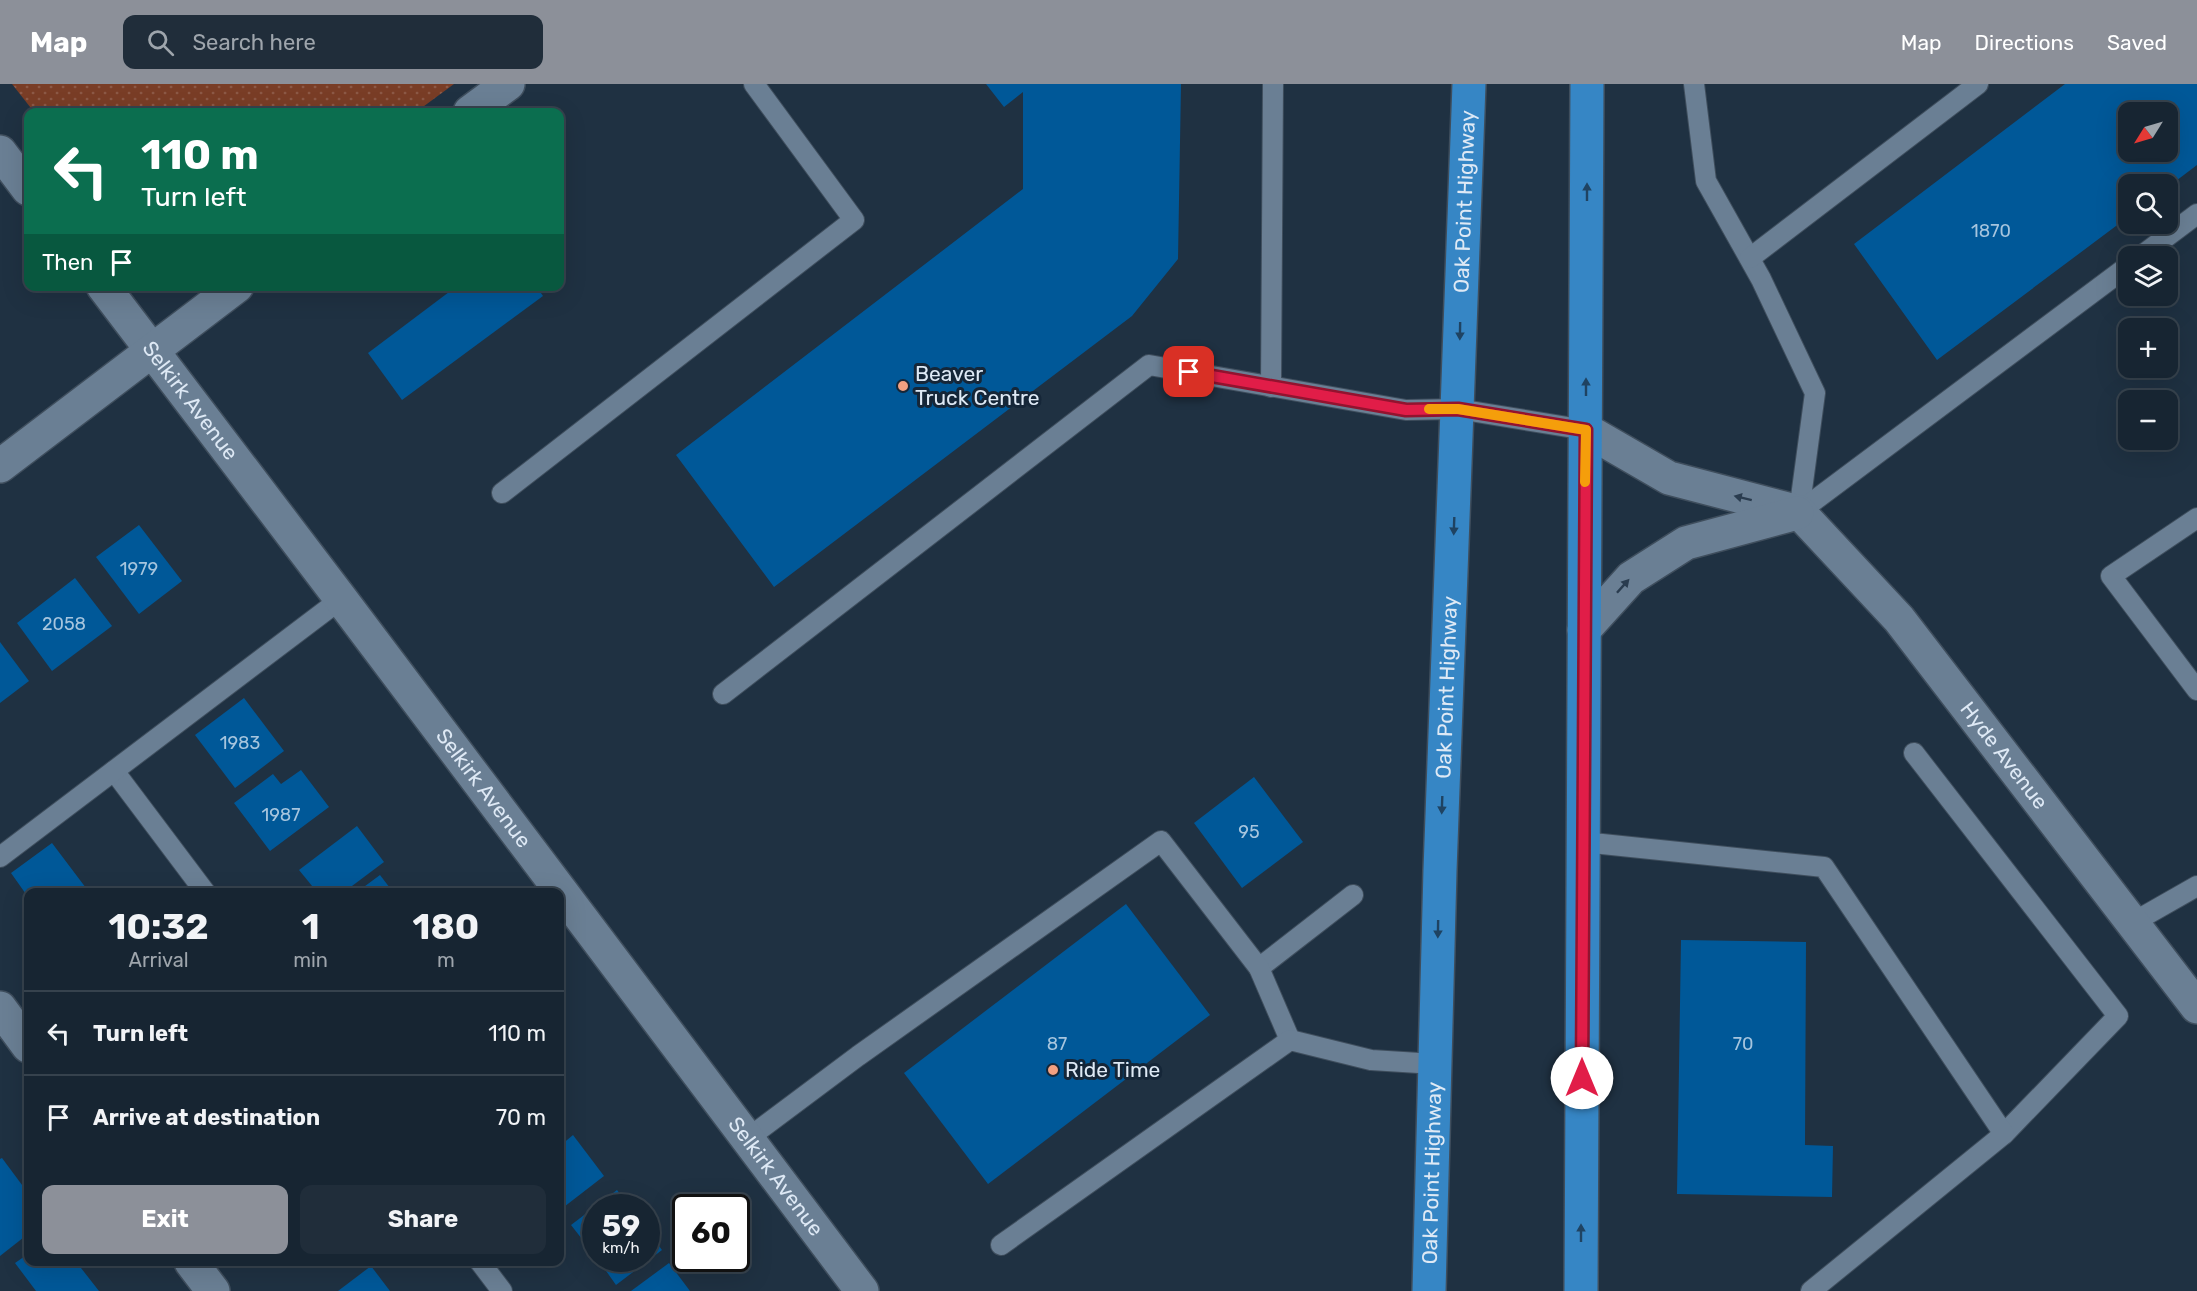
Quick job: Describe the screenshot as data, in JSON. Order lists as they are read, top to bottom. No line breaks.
{"streets":{"main road":["Oak Point Highway"],"street":["Selkirk Avenue","Hyde Avenue"]},"places":["Beaver Truck Centre","Ride Time"],"house_numbers":["1870","1979","2058","1983","1987","95","87","70"],"north":"bottom left","page":{"header":"Map","search":"Search here","nav":["Map","Directions","Saved"],"map_buttons":["+","−"],"turn":["110 m","Turn left"],"then":"Then","eta":["10:32","Arrival","1","min","180","m"],"list":[{"name":"Turn left","value":"110 m"},{"name":"Arrive at destination","value":"70 m"}],"buttons":["Exit","Share"],"speed":"59 km/h","limit":"60"}}
